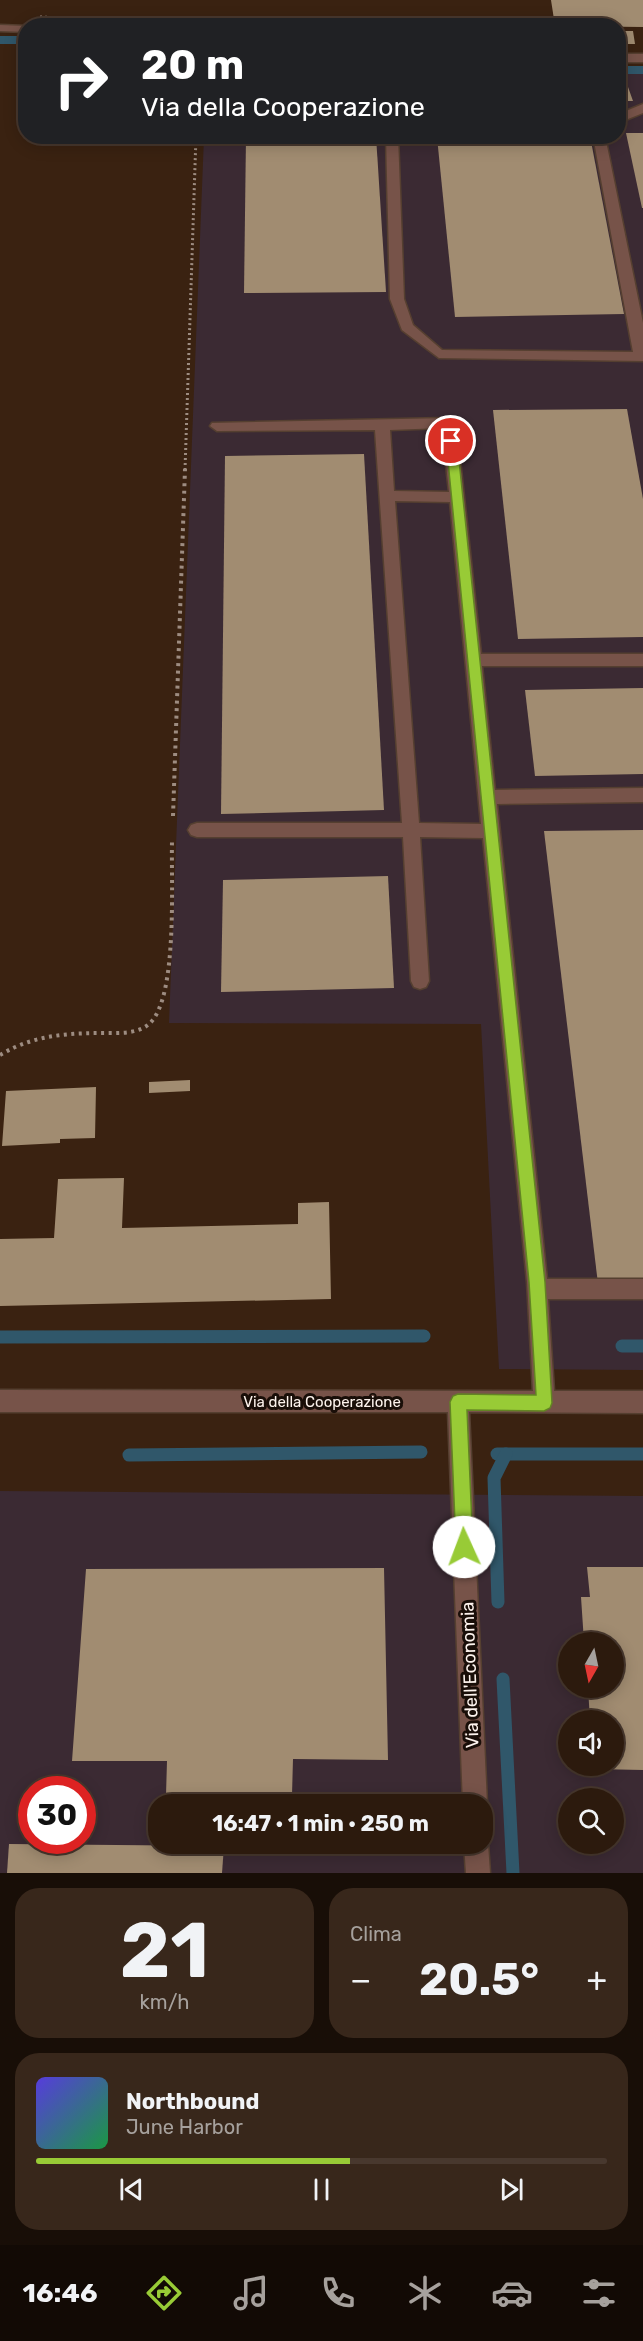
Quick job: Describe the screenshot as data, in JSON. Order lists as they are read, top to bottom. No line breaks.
{"streets":{"street":["Via della Cooperazione","Via dell'Economia"]},"crossings":[["Via della Cooperazione","Via dell'Economia"]],"north":"bottom","page":{"turn":["20 m","Via della Cooperazione"],"limit":"30","trip":"16:47 · 1 min · 250 m","tile":[["21","km/h"],"Clima"],"heat":["−","20.5°","+"],"song":["Northbound","June Harbor"],"tabs":"16:46"}}
